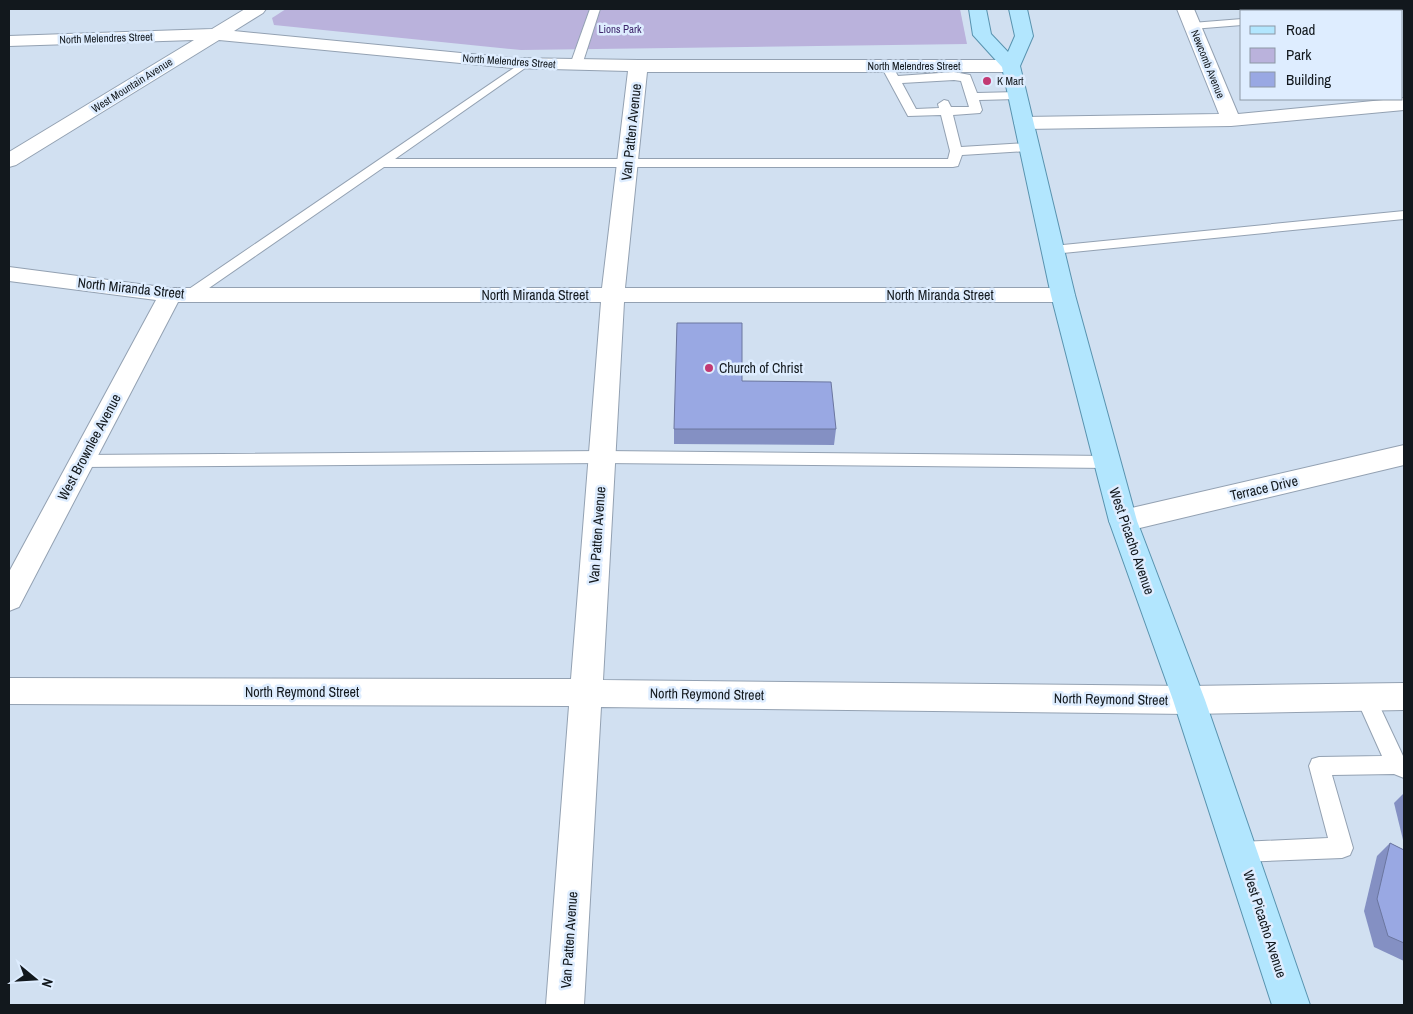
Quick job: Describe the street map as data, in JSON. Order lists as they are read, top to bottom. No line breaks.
{"streets":{"main road":["West Picacho Avenue"],"street":["North Melendres Street","Newcomb Avenue","West Mountain Avenue","Van Patten Avenue","North Miranda Street","West Brownlee Avenue","Terrace Drive","North Reymond Street"]},"crossings":[["North Melendres Street","West Mountain Avenue"],["North Melendres Street","Van Patten Avenue"],["North Melendres Street","West Picacho Avenue"],["Van Patten Avenue","North Miranda Street"],["Van Patten Avenue","North Reymond Street"],["North Miranda Street","West Brownlee Avenue"],["North Miranda Street","West Picacho Avenue"],["Terrace Drive","West Picacho Avenue"],["West Picacho Avenue","North Reymond Street"]],"parks":["Lions Park"],"places":["K Mart","Church of Christ"],"legend":["Road","Park","Building"],"north":"right"}
